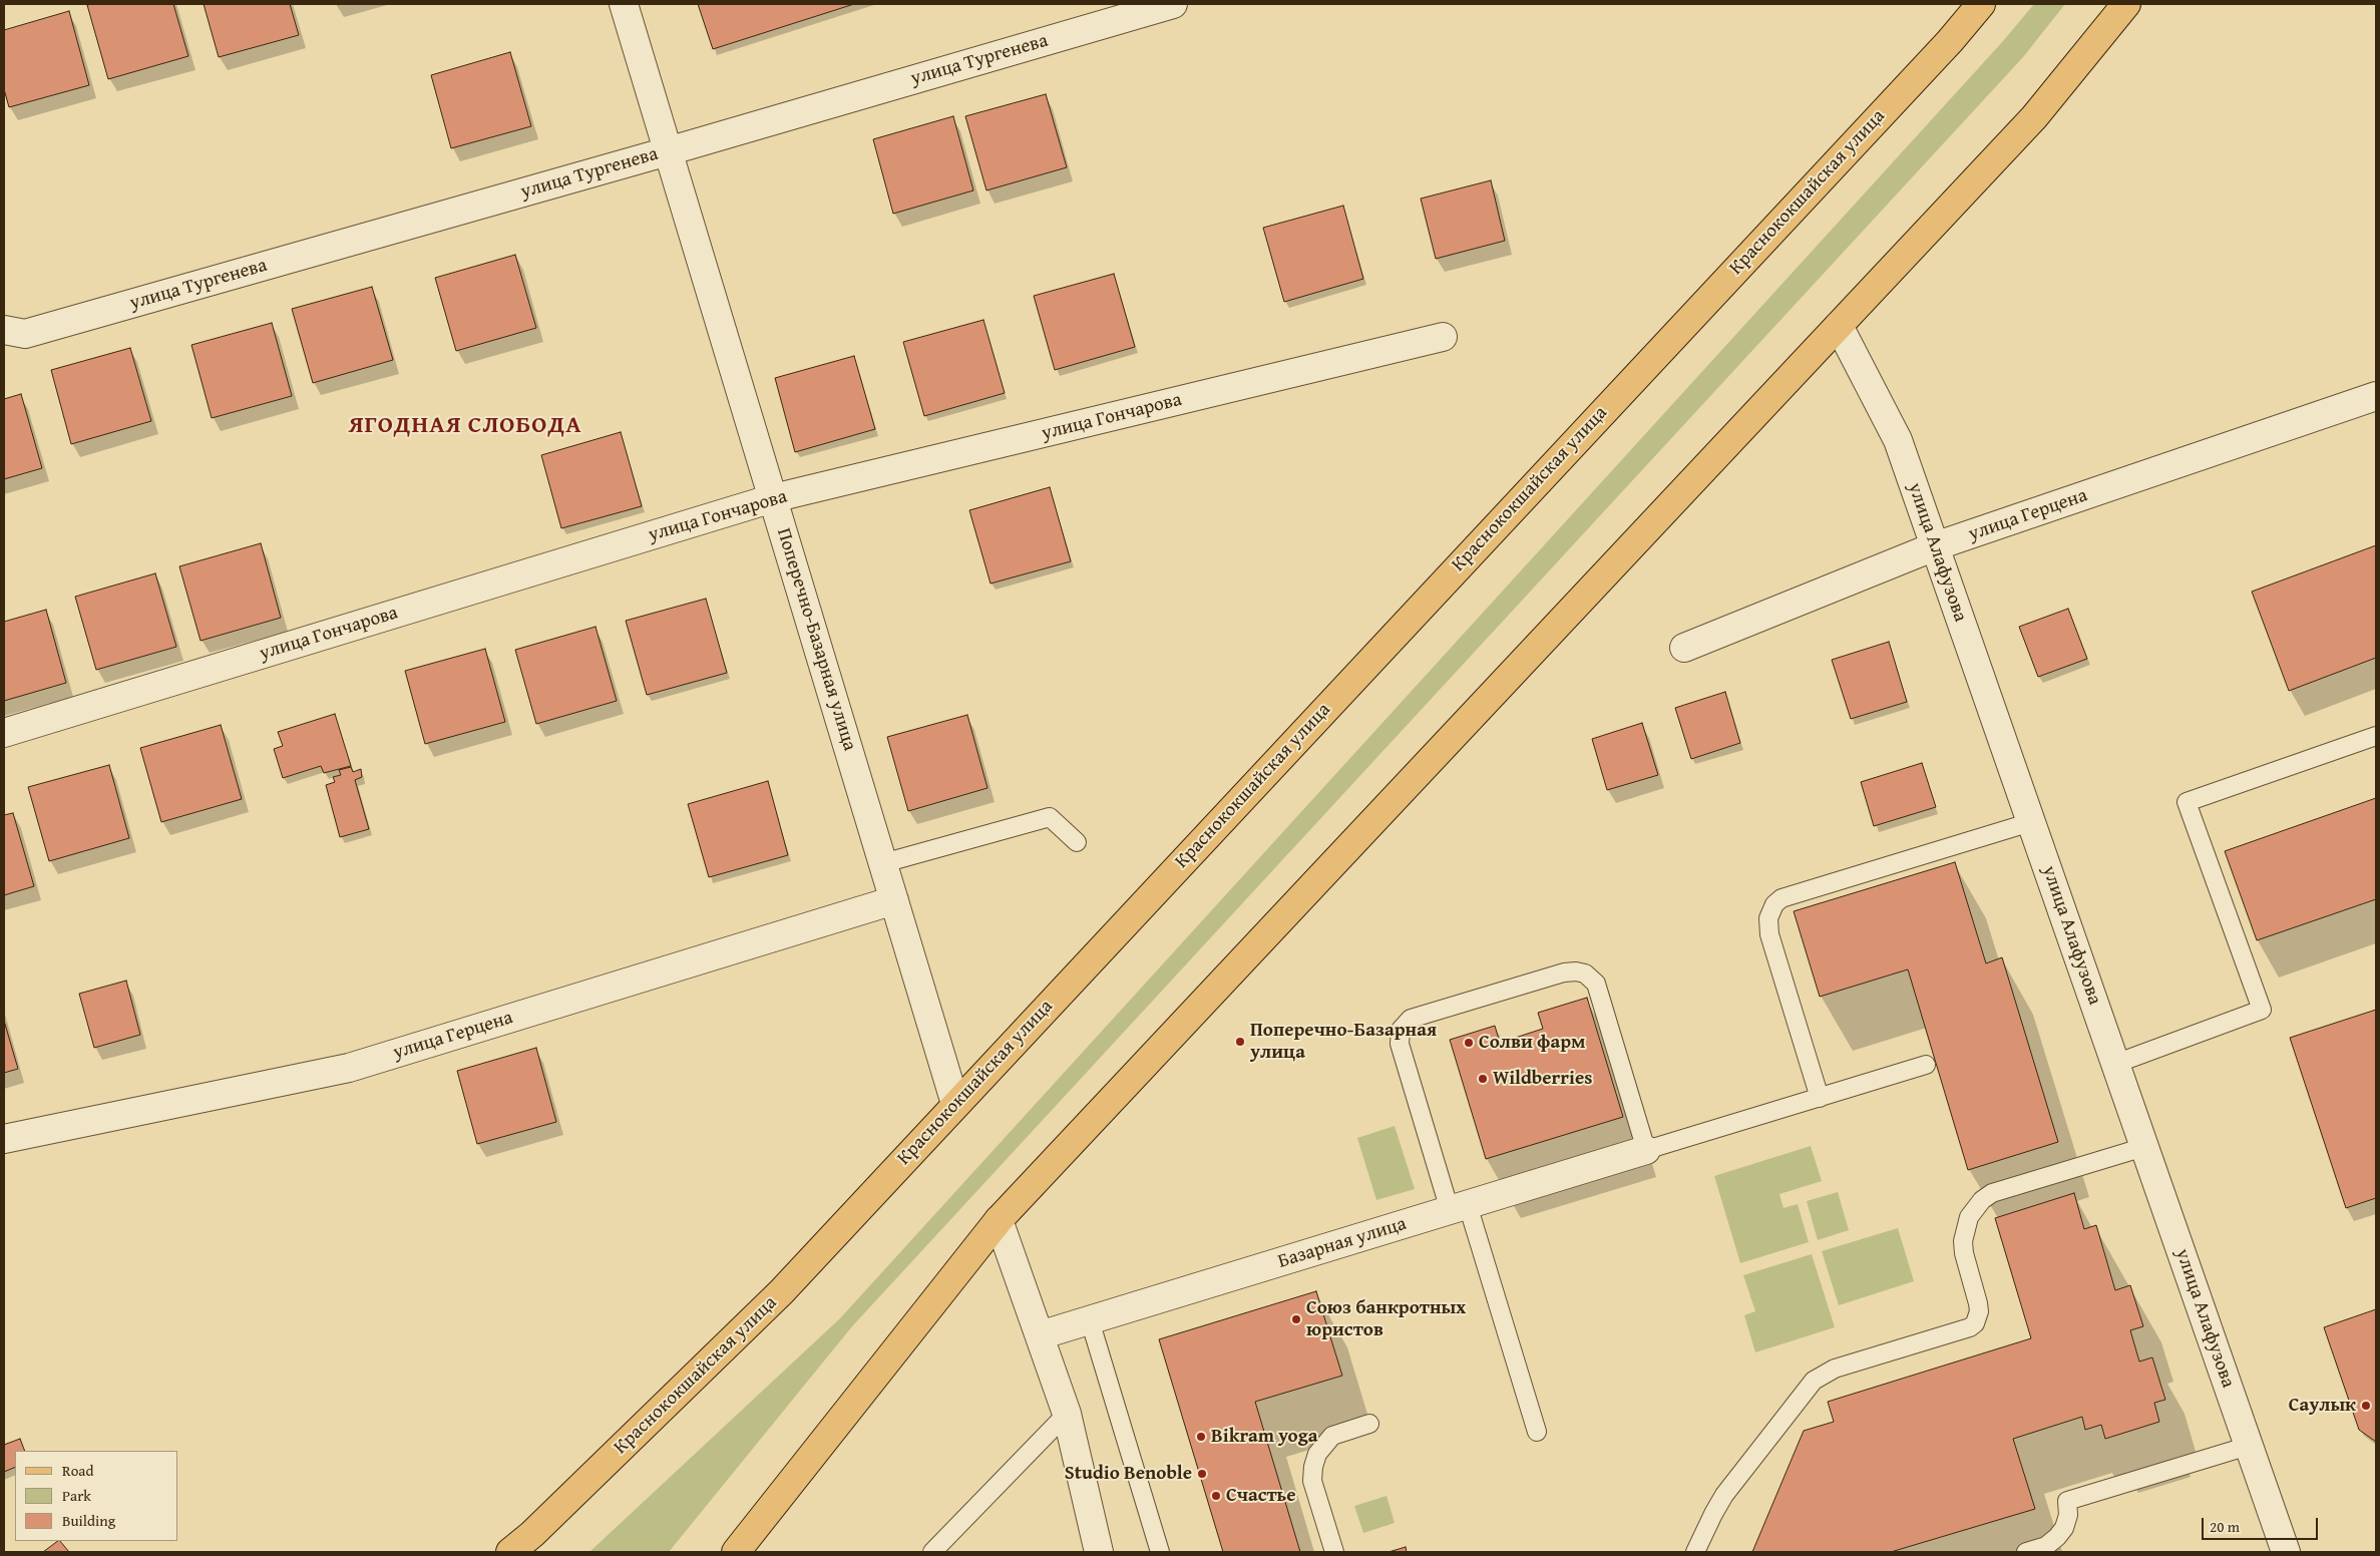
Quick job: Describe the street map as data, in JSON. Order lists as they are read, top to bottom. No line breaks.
{"streets":{"main road":["Краснококшайская улица"],"street":["улица Тургенева","улица Гончарова","улица Герцена","улица Алафузова","Поперечно-Базарная улица","Базарная улица"]},"crossings":[["улица Тургенева","Поперечно-Базарная улица"],["Краснококшайская улица","Поперечно-Базарная улица"],["улица Гончарова","Поперечно-Базарная улица"],["улица Герцена","улица Алафузова"],["улица Герцена","Поперечно-Базарная улица"]],"districts":["ЯГОДНАЯ СЛОБОДА"],"places":["Поперечно-Базарная улица","Солви фарм","Wildberries","Союз банкротных юристов","Саулык","Bikram yoga","Studio Benoble","Счастье"],"legend":["Road","Park","Building"],"scale_bar":"20 m"}
